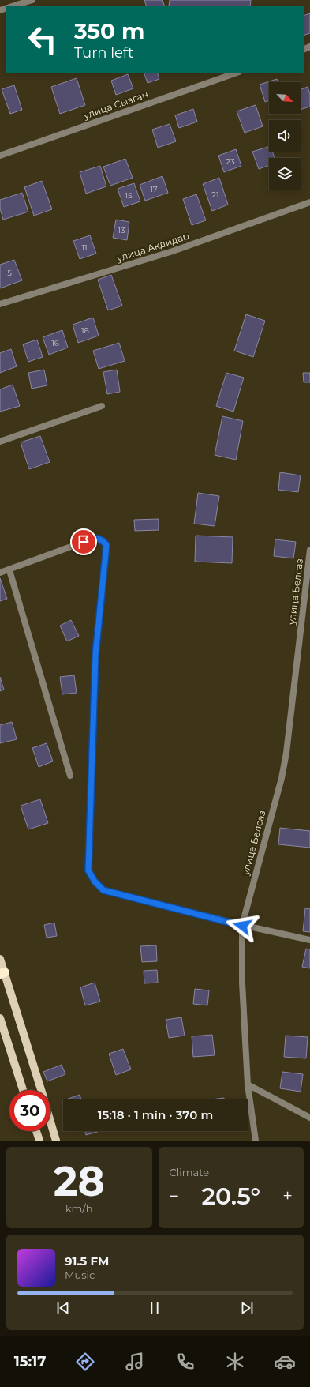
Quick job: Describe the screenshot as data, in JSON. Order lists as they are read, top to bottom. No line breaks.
{"streets":{"street":["улица Сызган","улица Акдидар","улица Белсаз"]},"house_numbers":["23","17","21","15","13","11","5","18","16"],"north":"bottom right","page":{"turn":["350 m","Turn left"],"limit":"30","trip":"15:18 · 1 min · 370 m","tile":[["28","km/h"],"Climate"],"heat":["−","20.5°","+"],"song":["91.5 FM","Music"],"tabs":"15:17"}}
